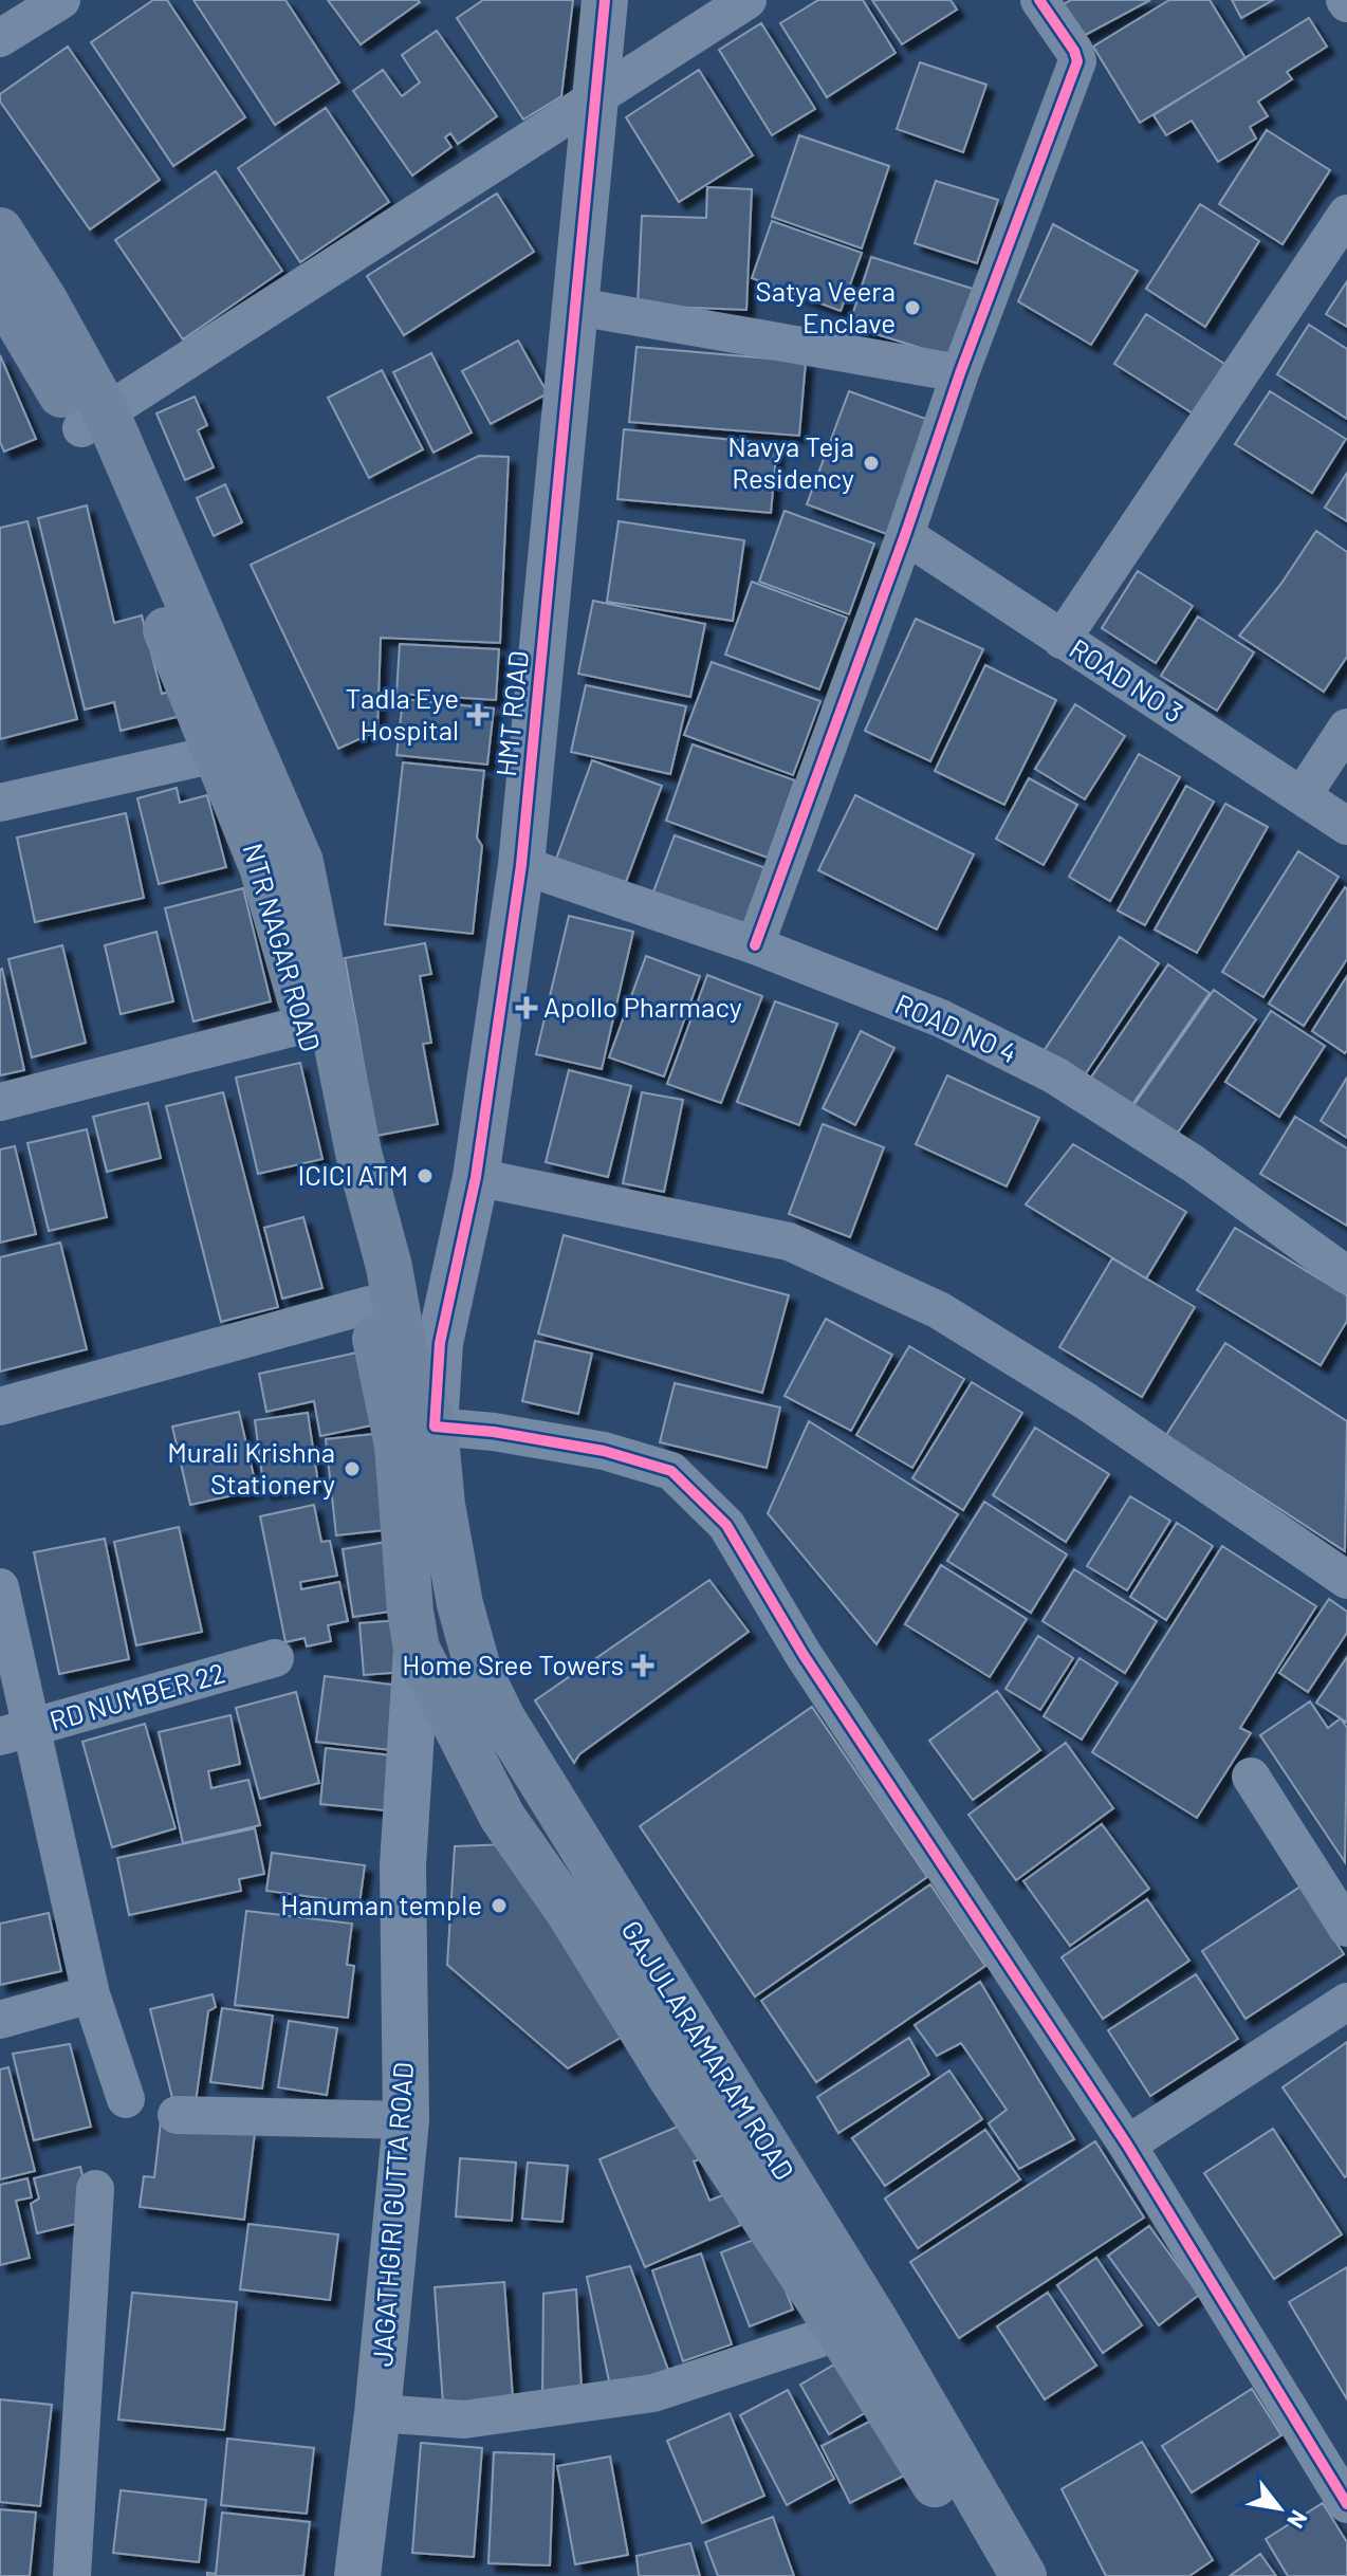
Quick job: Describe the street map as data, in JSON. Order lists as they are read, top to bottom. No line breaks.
{"streets":{"main road":["NTR NAGAR ROAD","GAJULARAMARAM ROAD"],"street":["ROAD NO 3","HMT ROAD","ROAD NO 4","RD NUMBER 22","JAGATHGIRI GUTTA ROAD"]},"crossings":[["HMT ROAD","NTR NAGAR ROAD"],["HMT ROAD","ROAD NO 4"],["NTR NAGAR ROAD","GAJULARAMARAM ROAD"],["NTR NAGAR ROAD","JAGATHGIRI GUTTA ROAD"],["GAJULARAMARAM ROAD","JAGATHGIRI GUTTA ROAD"]],"places":{"other":["Satya Veera Enclave","Navya Teja Residency","ICICI ATM","Murali Krishna Stationery","Hanuman temple"],"health":["Tadla Eye Hospital","Apollo Pharmacy","Home Sree Towers"]},"north":"bottom right"}
